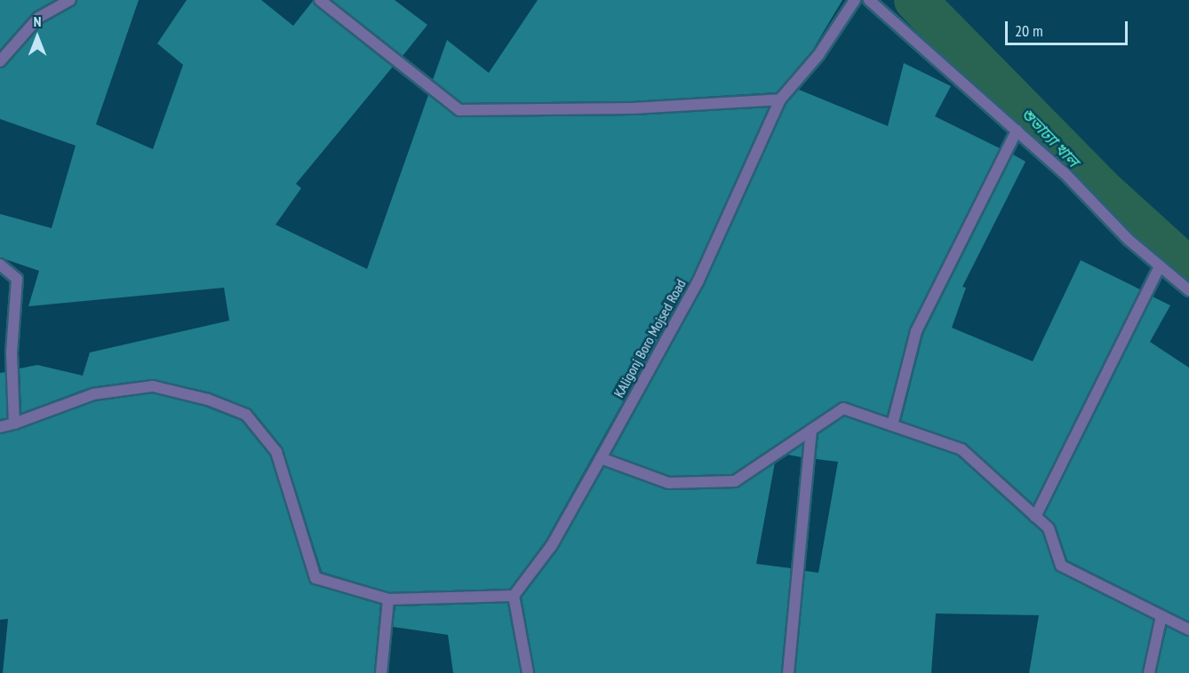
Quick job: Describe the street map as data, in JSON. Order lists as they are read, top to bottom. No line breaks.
{"streets":{"street":["KAligonj Boro Mojsed Road"]},"water":["শুভাঢ্যা খাল"],"scale_bar":"20 m","north":"top"}
